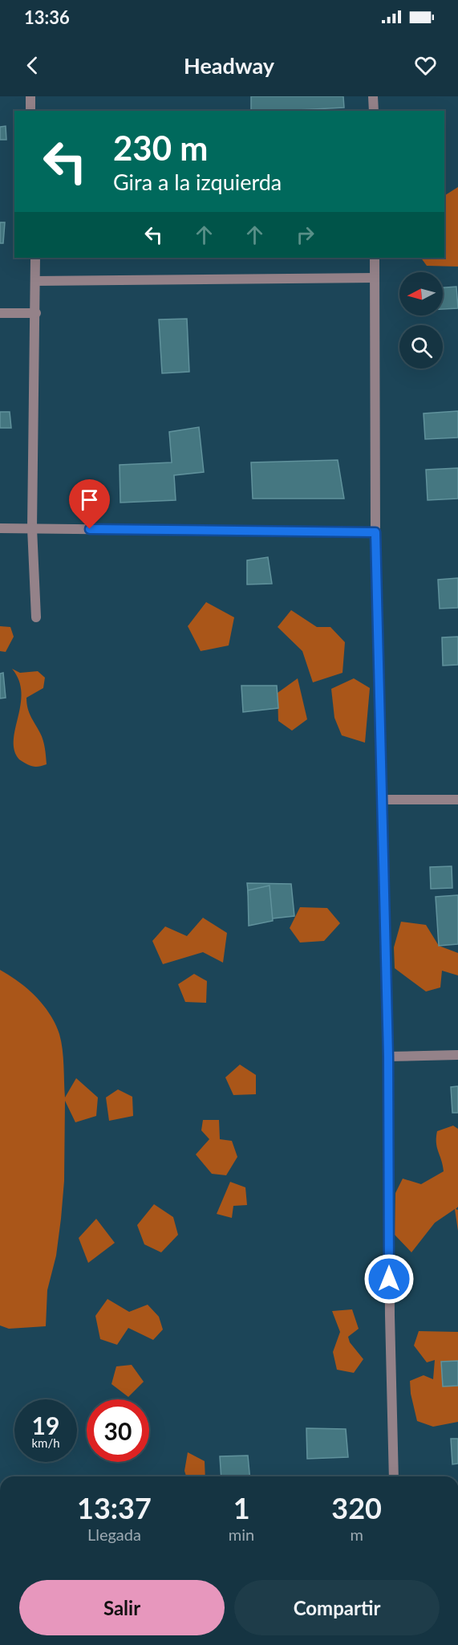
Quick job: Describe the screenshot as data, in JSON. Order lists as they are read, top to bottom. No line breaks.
{"north":"left","page":{"status":"13:36","header":"Headway","turn":["230 m","Gira a la izquierda"],"speed":"19 km/h","limit":"30","eta":["13:37","Llegada","1","min","320","m"],"buttons":["Salir","Compartir"]}}
